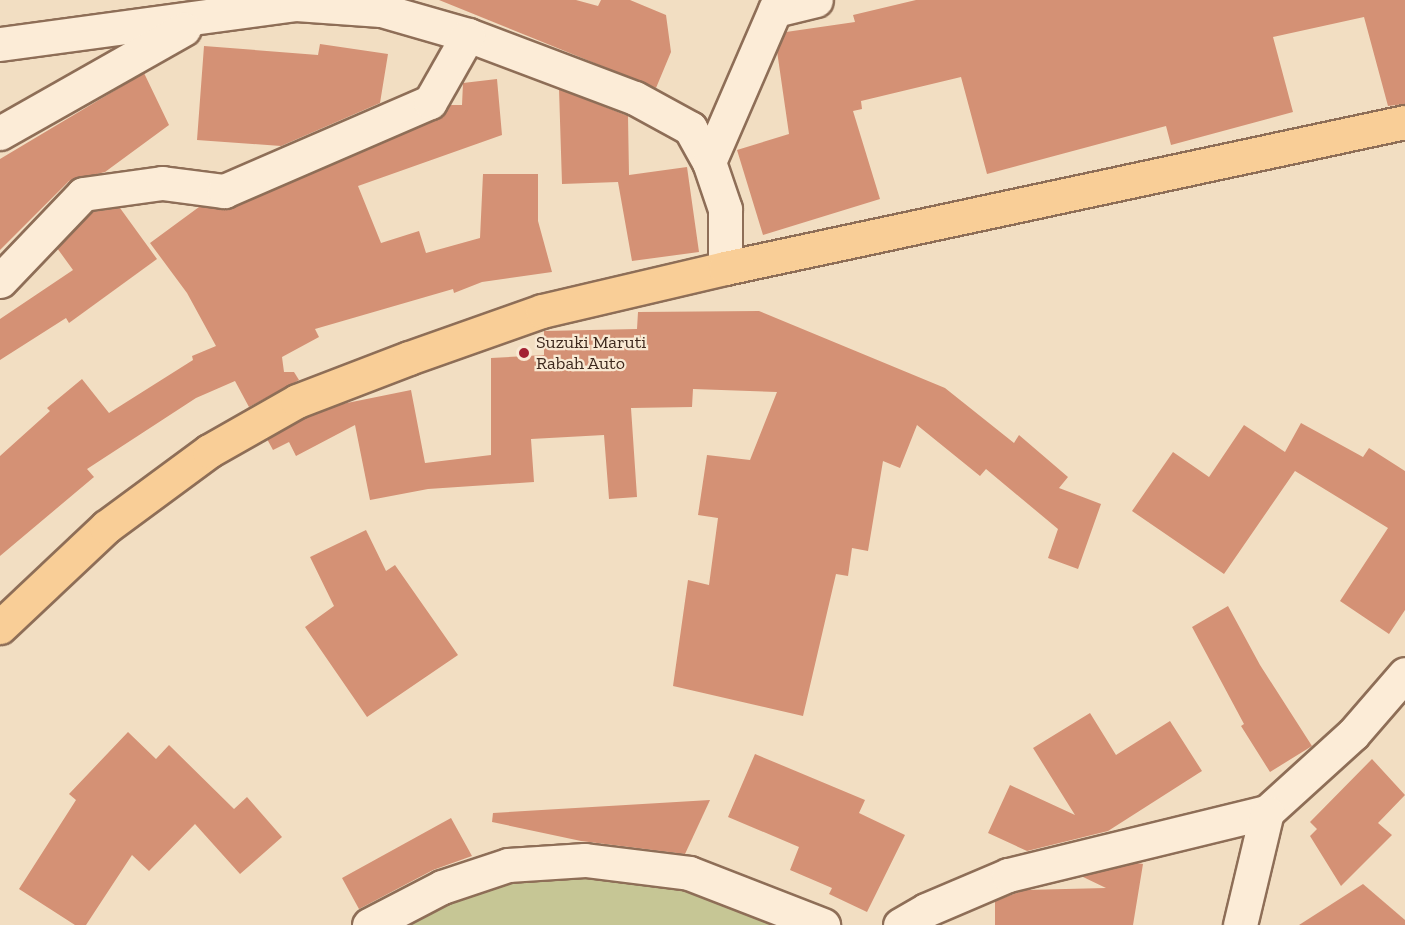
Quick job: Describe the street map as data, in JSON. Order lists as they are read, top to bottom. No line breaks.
{"places":["Suzuki Maruti Rabah Auto"]}
